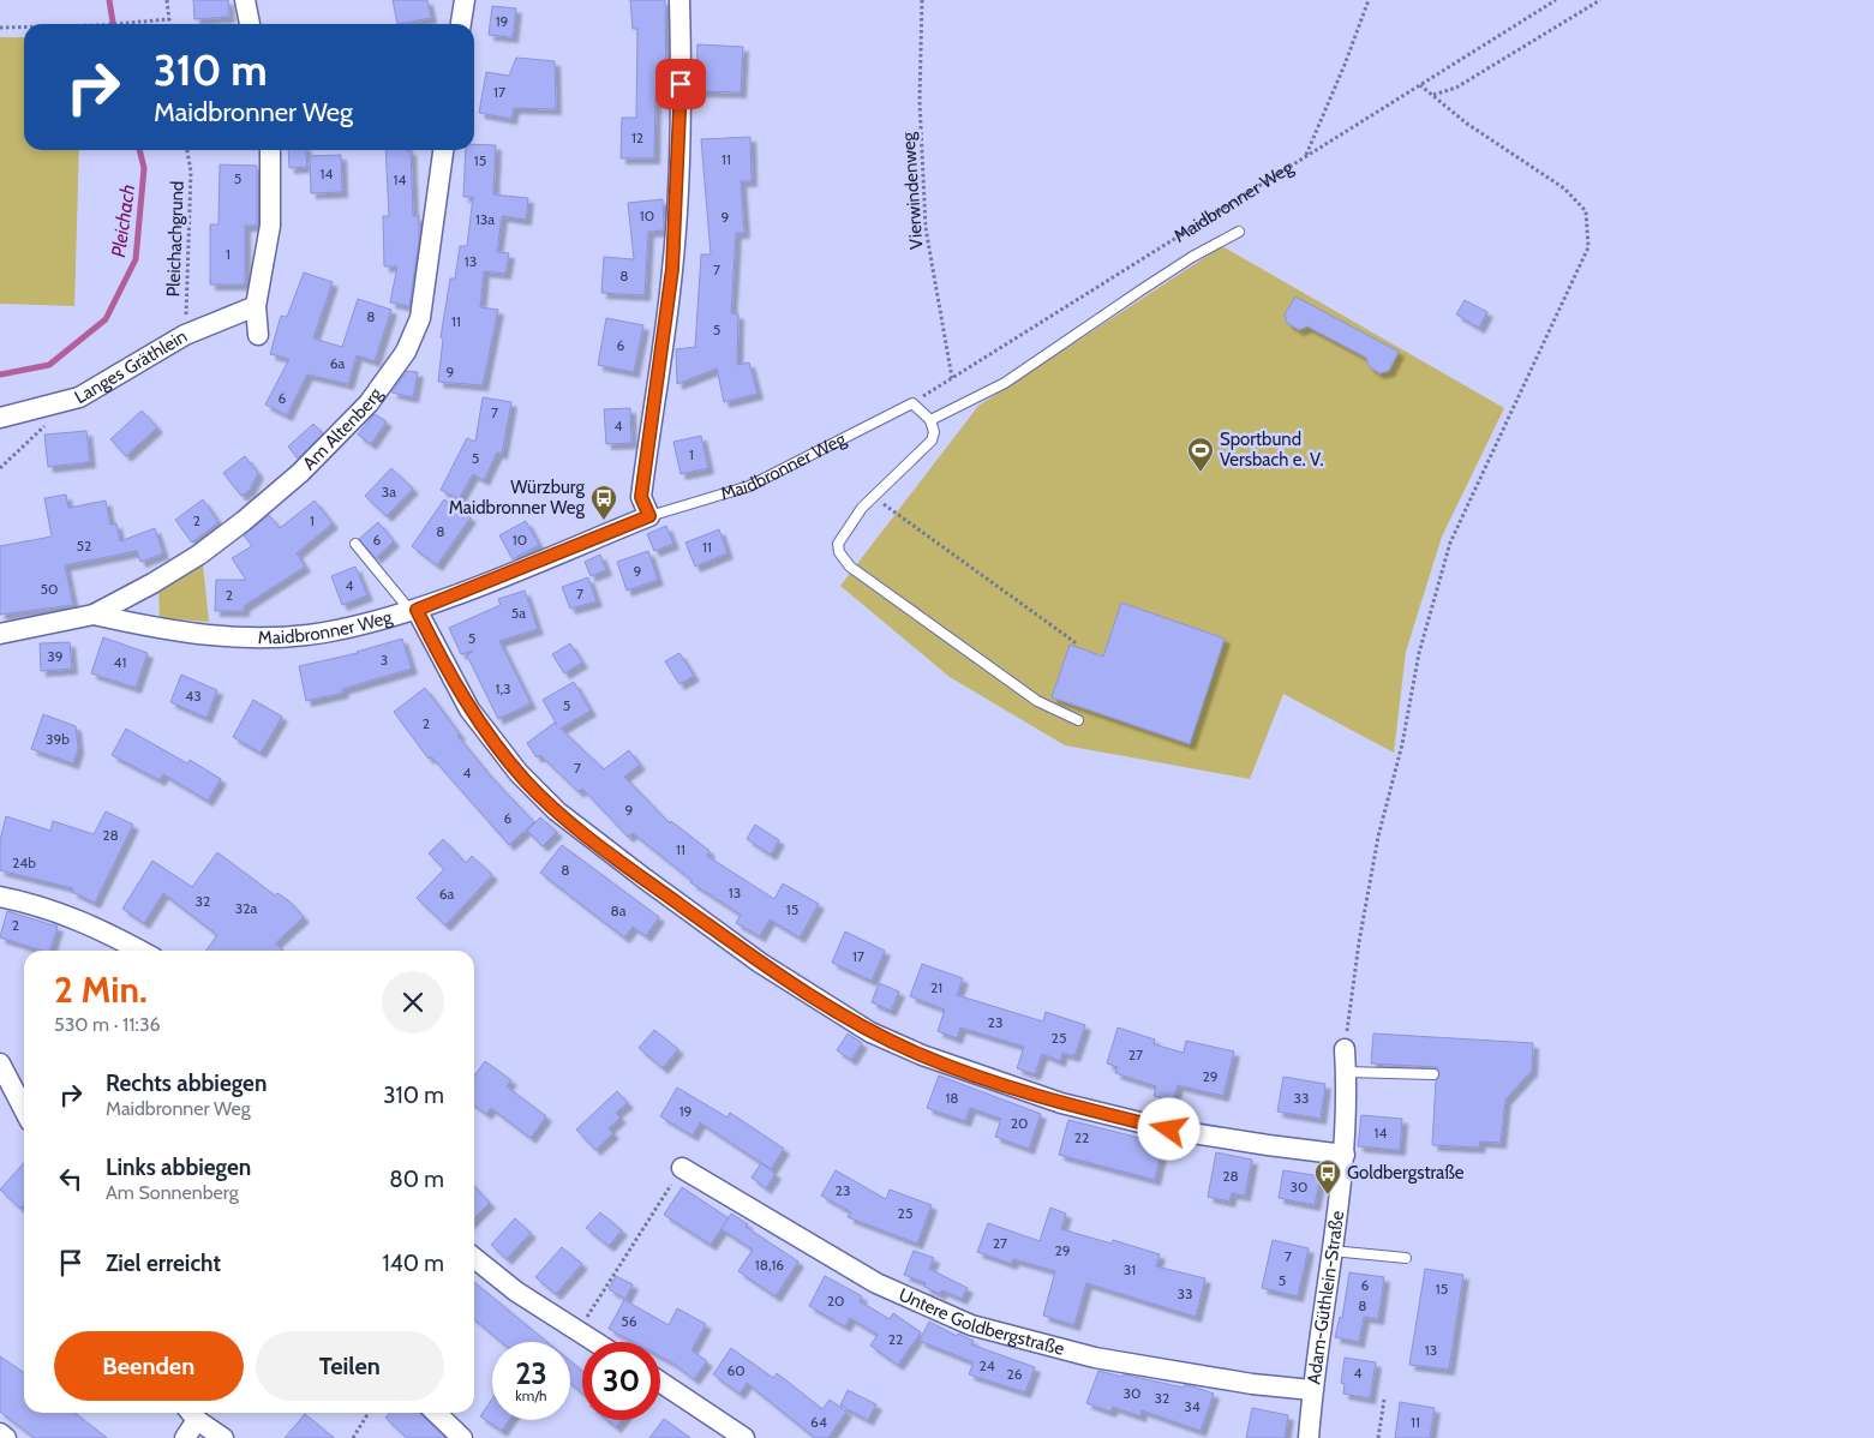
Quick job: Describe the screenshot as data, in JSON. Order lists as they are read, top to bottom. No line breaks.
{"streets":{"street":["Maidbronner Weg","Langes Gräthlein","Am Altenberg","Adam-Güthlein-Straße","Untere Goldbergstraße"],"path":["Vierwindenweg","Pleichachgrund"]},"crossings":[["Vierwindenweg","Maidbronner Weg"],["Maidbronner Weg","Am Altenberg"],["Pleichachgrund","Langes Gräthlein"],["Adam-Güthlein-Straße","Untere Goldbergstraße"]],"water":["Pleichach"],"places":{"sports":["Sportbund Versbach e. V."],"bus stop":["Würzburg Maidbronner Weg","Goldbergstraße"]},"house_numbers":["19","17","12","11","15","14","5","14","10","9","13a","1","13","7","8","8","11","5","6","6a","9","6","7","4","1","5","3a","2","1","8","6","10","52","11","9","4","50","7","2","5a","5","39","3","41","1,3","43","5","2","39b","7","4","9","6","28","11","24b","8","13","6a","32","32a","15","8a","2","17","21","23","25","27","29","18","33","19","20","14","22","28","30","23","25","27","29","7","18,16","31","5","6","15","33","20","8","56","22","13","24","60","4","26","30","32","34","64","11"],"page":{"turn":["310 m","Maidbronner Weg"],"heading":["2 Min.","530 m · 11:36"],"list":[{"name":"Rechts abbiegen","note":"Maidbronner Weg","value":"310 m"},{"name":"Links abbiegen","note":"Am Sonnenberg","value":"80 m"},{"name":"Ziel erreicht","value":"140 m"}],"buttons":["Beenden","Teilen"],"speed":"23 km/h","limit":"30"}}
